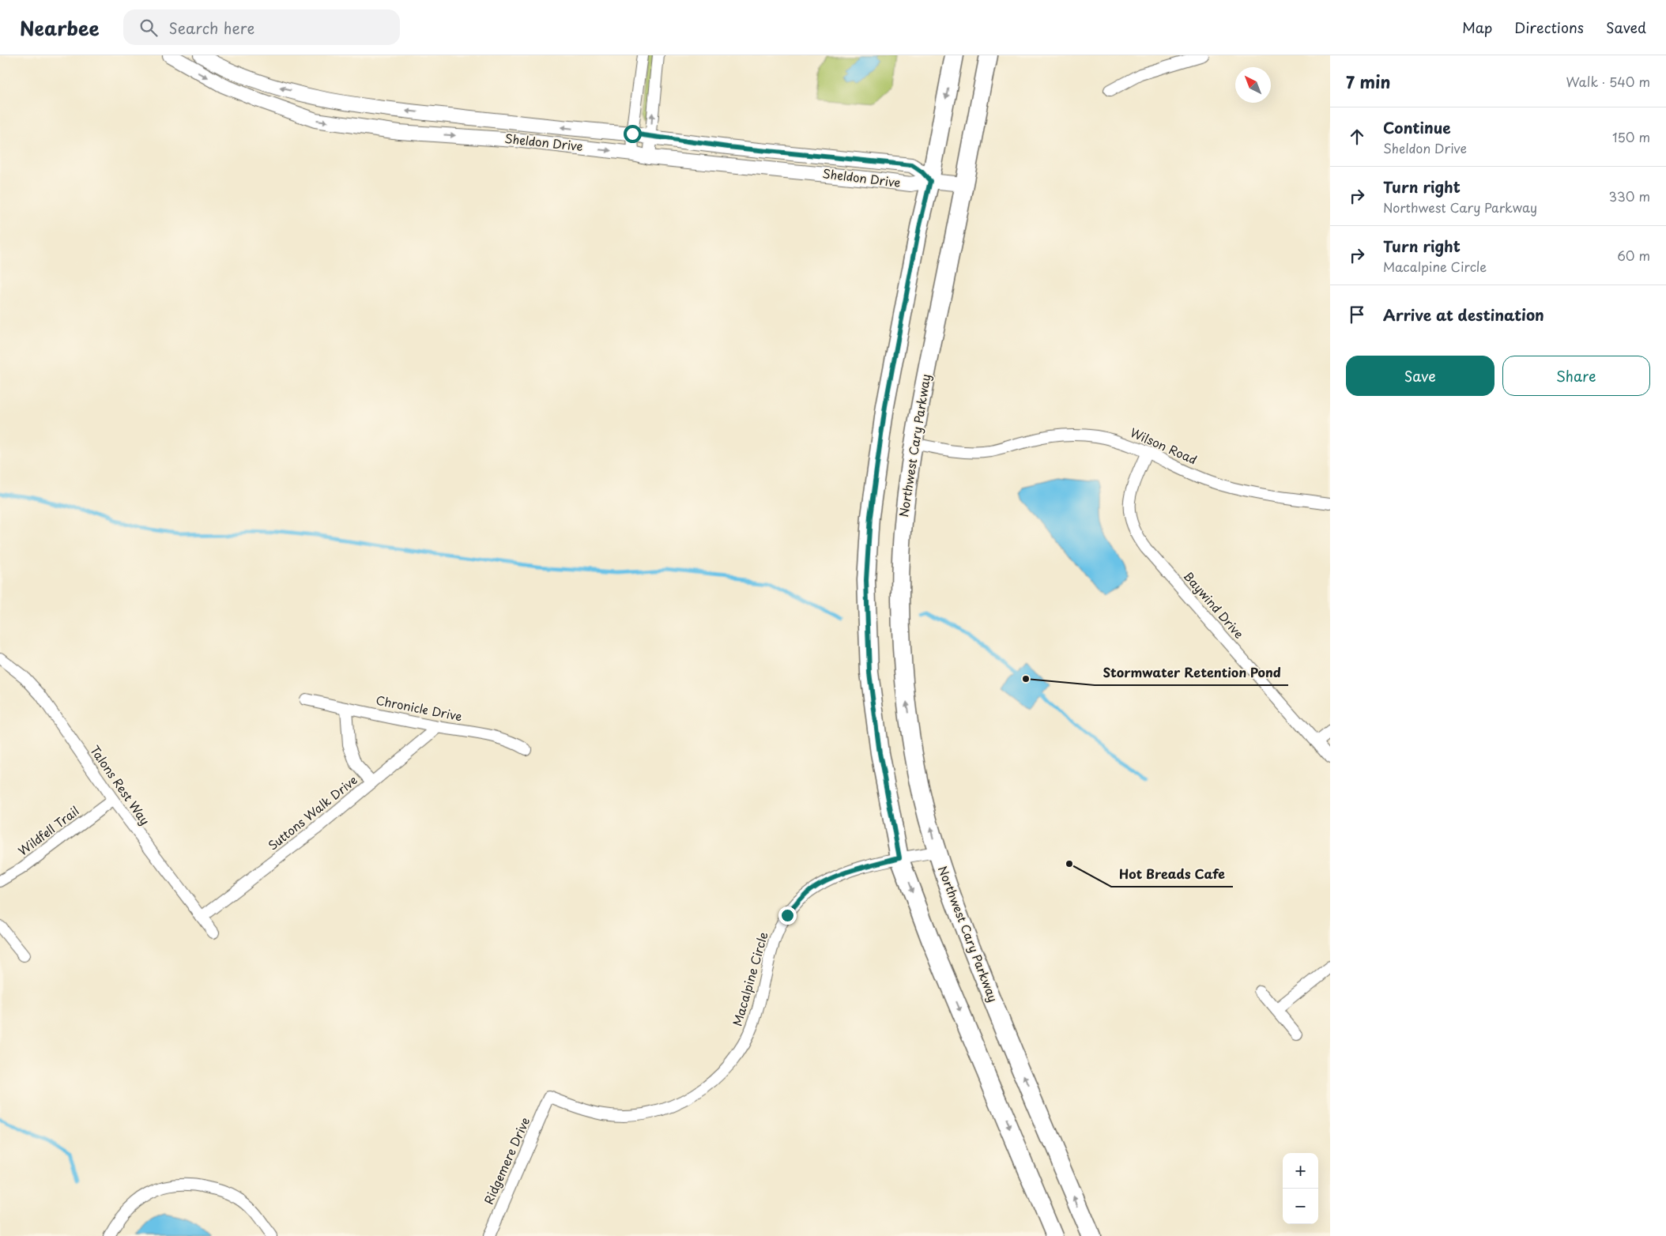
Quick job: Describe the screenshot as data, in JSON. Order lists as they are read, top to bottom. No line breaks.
{"streets":{"main road":["Northwest Cary Parkway"],"street":["Sheldon Drive","Wilson Road","Baywind Drive","Chronicle Drive","Talons Rest Way","Suttons Walk Drive","Wildfell Trail","Macalpine Circle","Ridgemere Drive"]},"crossings":[["Sheldon Drive","Northwest Cary Parkway"],["Northwest Cary Parkway","Wilson Road"],["Northwest Cary Parkway","Macalpine Circle"],["Wilson Road","Baywind Drive"],["Chronicle Drive","Suttons Walk Drive"],["Talons Rest Way","Suttons Walk Drive"],["Talons Rest Way","Wildfell Trail"],["Macalpine Circle","Ridgemere Drive"]],"places":["Stormwater Retention Pond","Hot Breads Cafe"],"north":"top left","page":{"header":"Nearbee","search":"Search here","nav":["Map","Directions","Saved"],"heading":["7 min","Walk · 540 m"],"list":[["Continue","Sheldon Drive","150 m"],["Turn right","Northwest Cary Parkway","330 m"],["Turn right","Macalpine Circle","60 m"],"Arrive at destination"],"buttons":["Save","Share"],"map_buttons":["+","−"]}}
